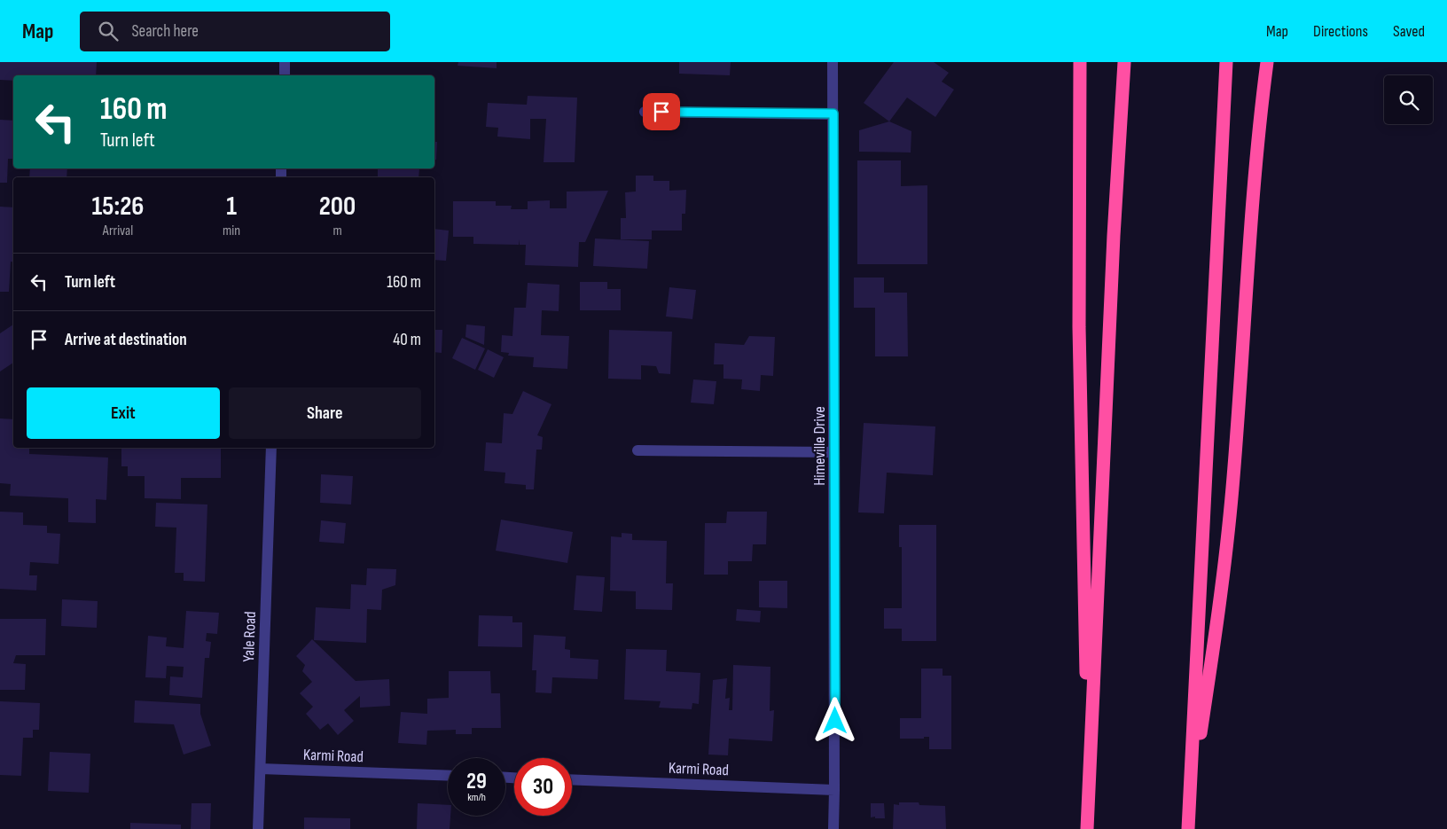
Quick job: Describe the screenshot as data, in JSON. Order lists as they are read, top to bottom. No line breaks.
{"streets":{"street":["Himeville Drive","Yale Road","Karmi Road"]},"crossings":[["Himeville Drive","Karmi Road"],["Yale Road","Karmi Road"]],"page":{"header":"Map","search":"Search here","nav":["Map","Directions","Saved"],"turn":["160 m","Turn left"],"eta":["15:26","Arrival","1","min","200","m"],"list":[{"name":"Turn left","value":"160 m"},{"name":"Arrive at destination","value":"40 m"}],"buttons":["Exit","Share"],"speed":"29 km/h","limit":"30"}}
